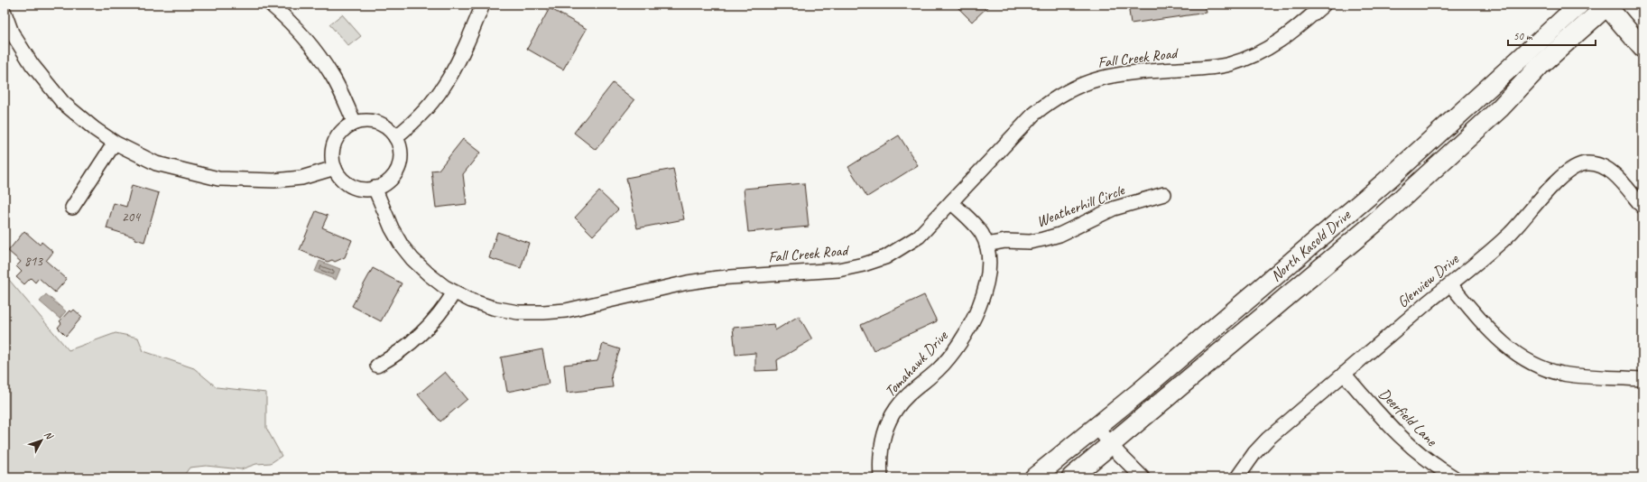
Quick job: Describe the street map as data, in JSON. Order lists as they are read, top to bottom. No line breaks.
{"streets":{"main road":["North Kasold Drive"],"street":["Fall Creek Road","Weatherhill Circle","Glenview Drive","Tomahawk Drive","Deerfield Lane"]},"crossings":[["Fall Creek Road","Tomahawk Drive"],["Weatherhill Circle","Tomahawk Drive"],["Glenview Drive","Deerfield Lane"]],"house_numbers":["204","813"],"scale_bar":"50 m","north":"top right"}
